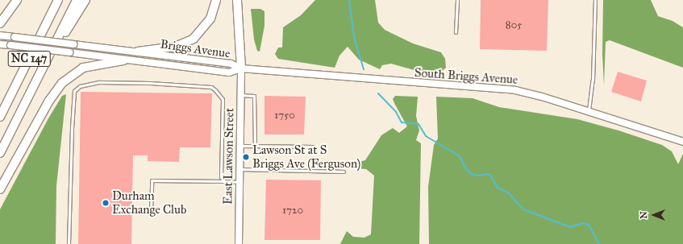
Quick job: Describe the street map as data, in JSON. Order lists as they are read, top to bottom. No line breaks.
{"streets":{"highway":["NC 147"],"street":["Briggs Avenue","South Briggs Avenue","East Lawson Street"]},"crossings":[["Briggs Avenue","South Briggs Avenue"],["Briggs Avenue","East Lawson Street"],["South Briggs Avenue","East Lawson Street"]],"places":["Lawson St at S Briggs Ave (Ferguson)","Durham Exchange Club"],"house_numbers":["805","1750","1720"],"north":"left"}
